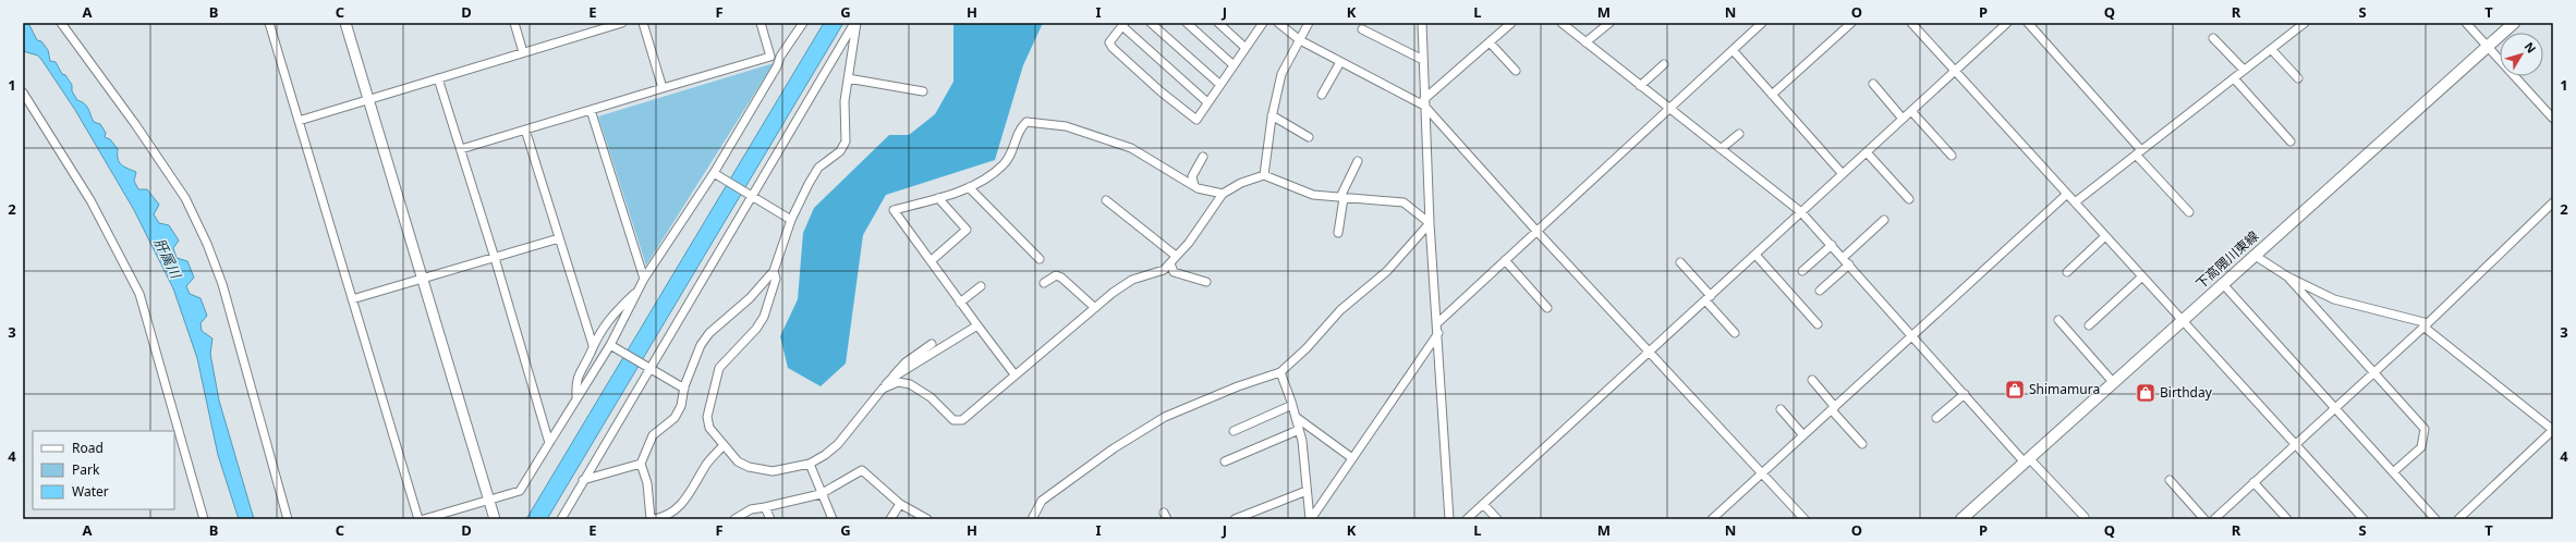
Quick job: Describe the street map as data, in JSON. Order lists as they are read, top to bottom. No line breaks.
{"streets":{"main road":["下高隈川東線"]},"water":["肝属川"],"places":{"shop":["Shimamura","Birthday"]},"legend":["Road","Park","Water"],"north":"top right","grid":{"columns":["A","B","C","D","E","F","G","H","I","J","K","L","M","N","O","P","Q","R","S","T"],"rows":["1","2","3","4"]}}
